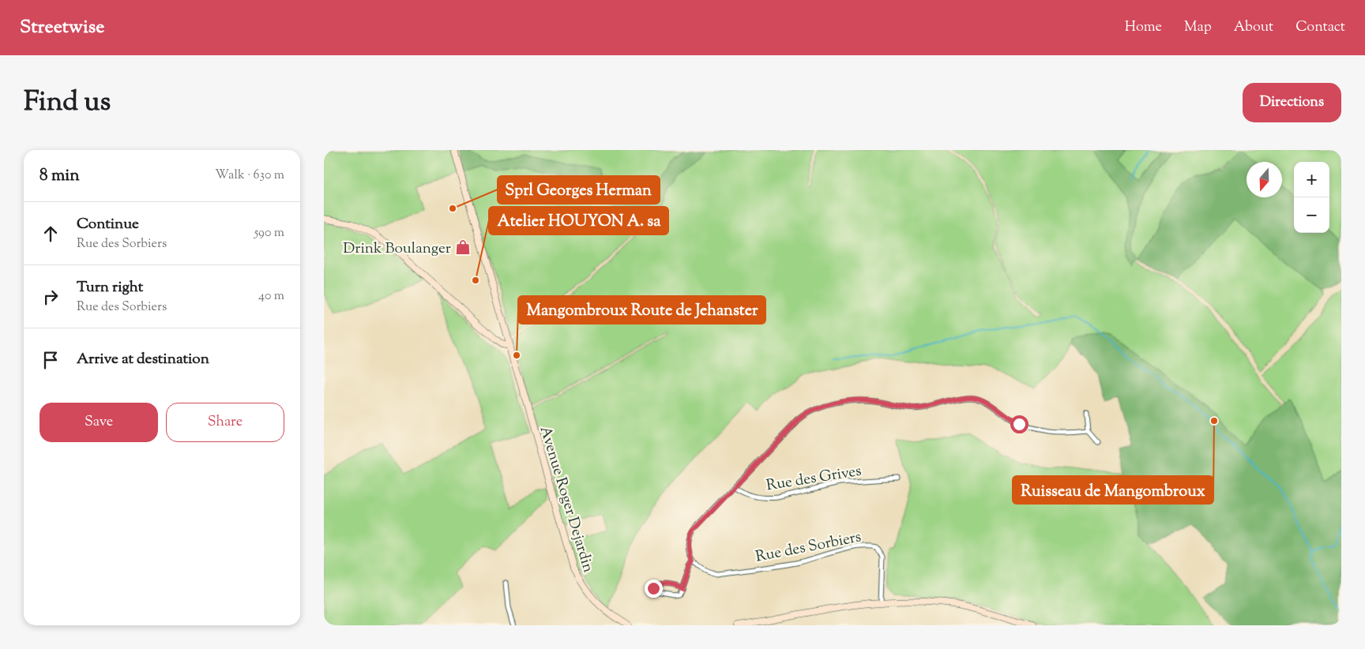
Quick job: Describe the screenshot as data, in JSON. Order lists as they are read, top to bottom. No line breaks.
{"streets":{"main road":["Avenue Roger Dejardin"],"street":["Rue des Grives","Rue des Sorbiers"]},"places":{"other":["Sprl Georges Herman","Atelier HOUYON A. sa","Mangombroux Route de Jehanster","Ruisseau de Mangombroux"],"shop":["Drink Boulanger"]},"north":"bottom","page":{"header":"Streetwise","nav":["Home","Map","About","Contact"],"title":"Find us","buttons":["Directions",["Save","Share"]],"heading":["8 min","Walk · 630 m"],"map_buttons":["+","−"],"list":[["Continue","Rue des Sorbiers","590 m"],["Turn right","Rue des Sorbiers","40 m"],"Arrive at destination"]}}
